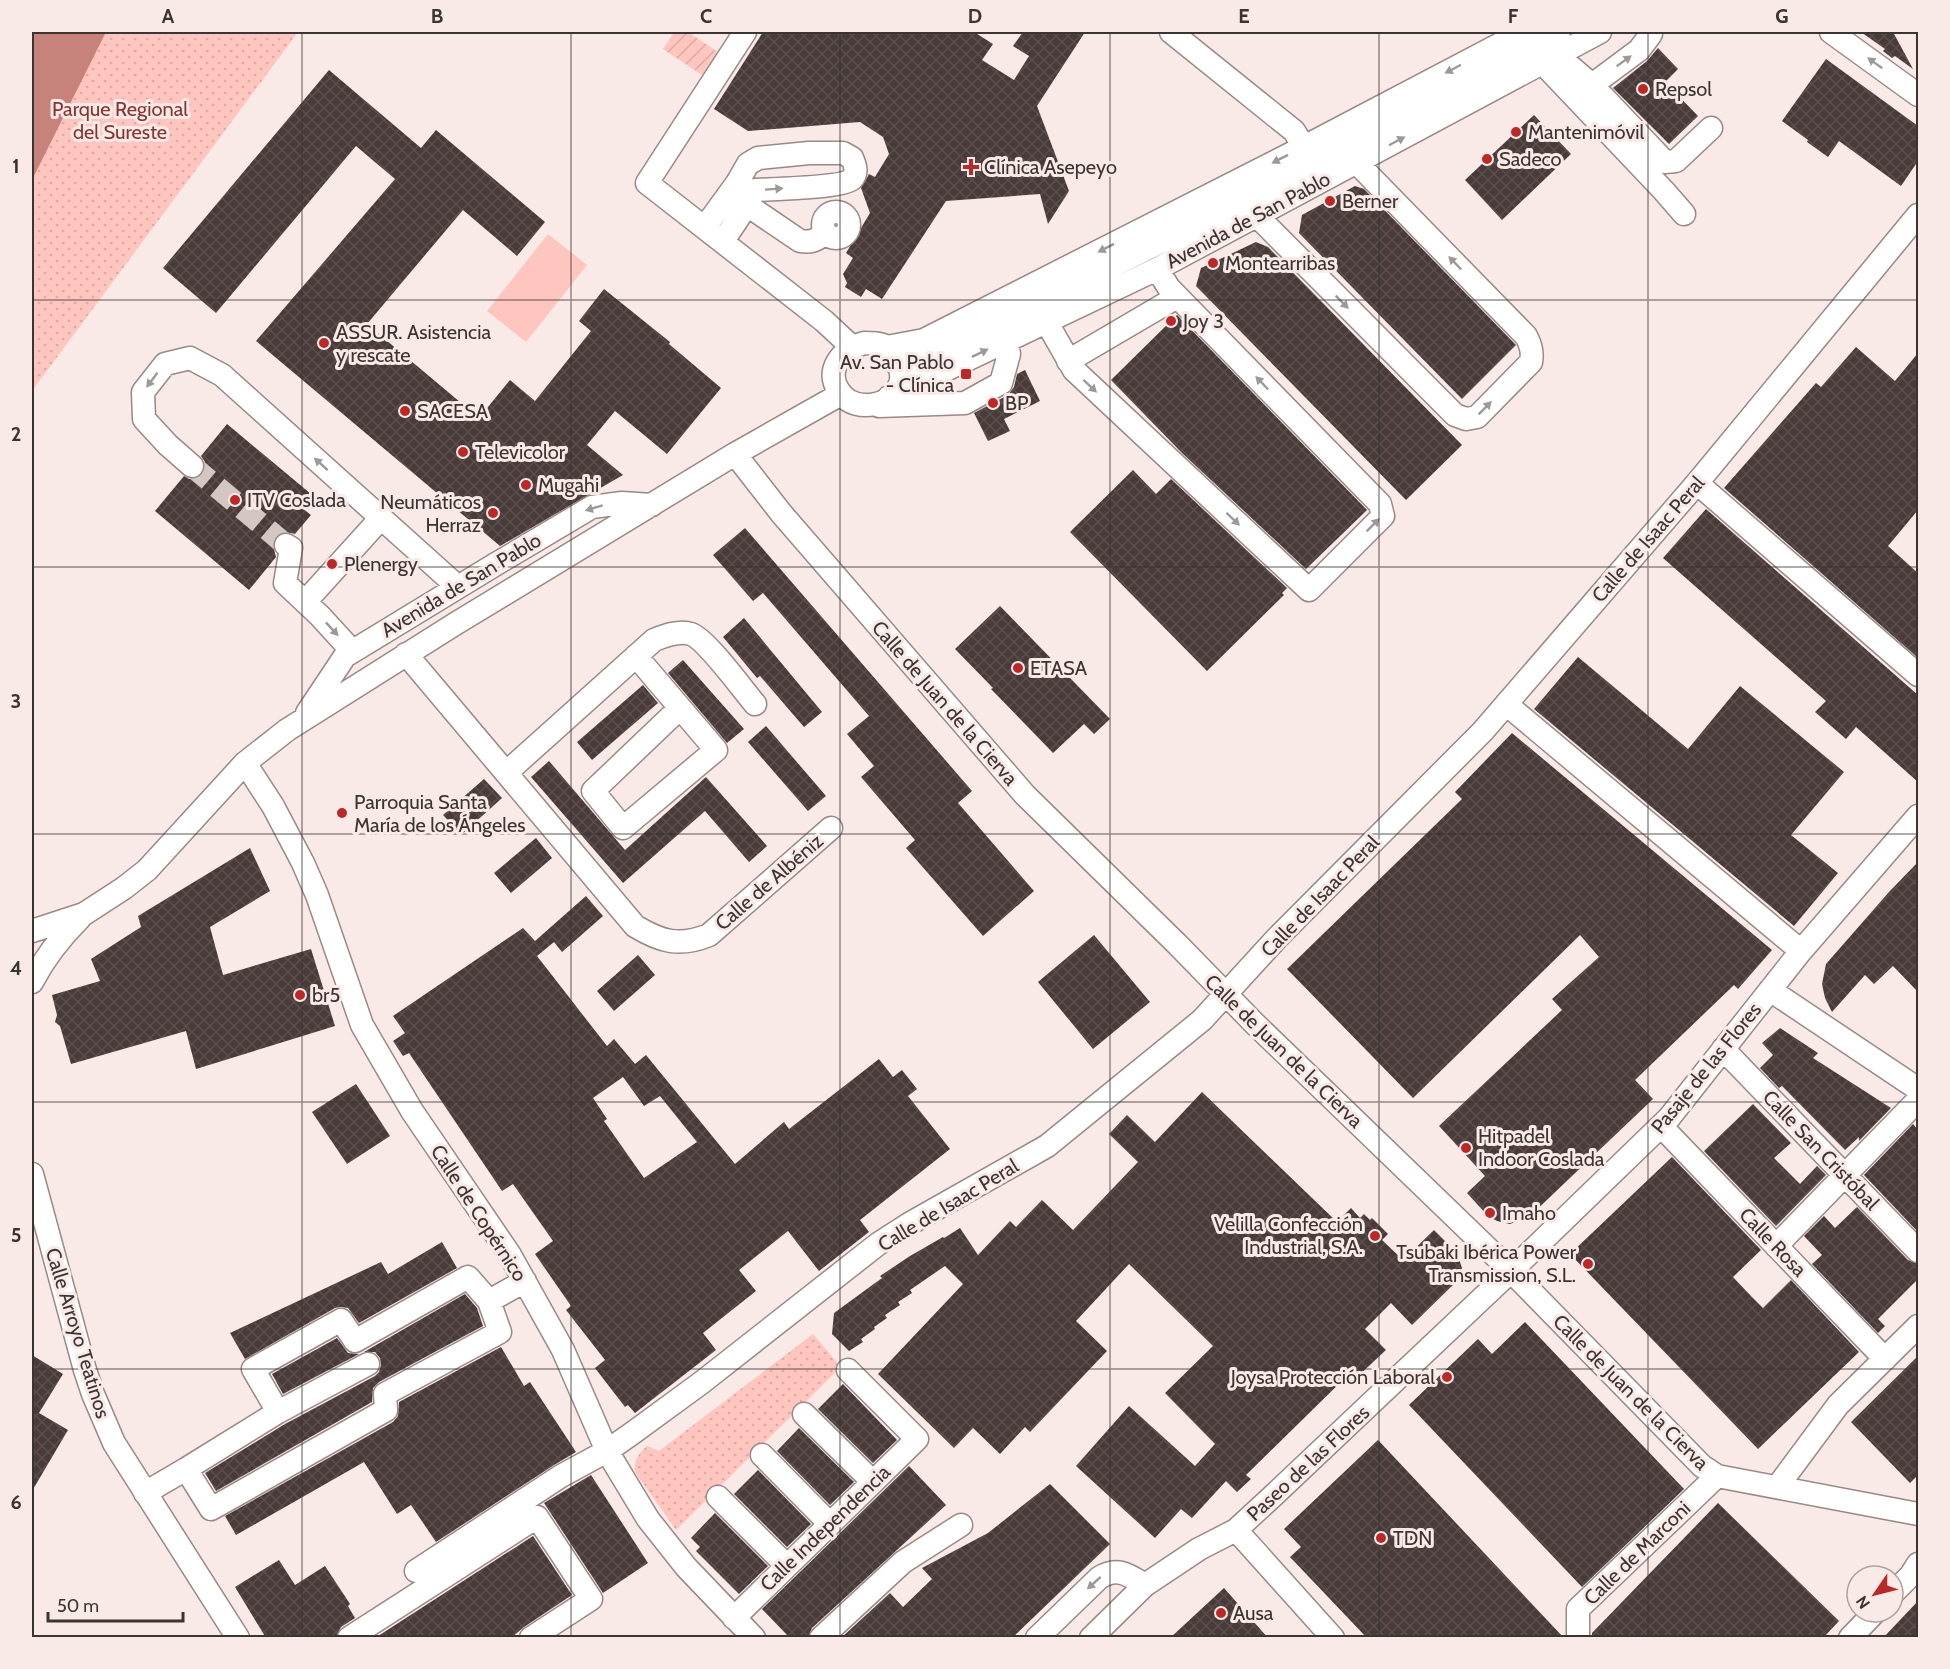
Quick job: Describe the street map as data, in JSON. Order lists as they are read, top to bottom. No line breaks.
{"streets":{"street":["Avenida de San Pablo","Calle de Isaac Peral","Calle de Juan de la Cierva","Calle de Albéniz","Pasaje de las Flores","Calle San Cristóbal","Calle de Copérnico","Calle Rosa","Calle Arroyo Teatinos","Paseo de las Flores","Calle Independencia","Calle de Marconi"]},"crossings":[["Avenida de San Pablo","Calle de Juan de la Cierva"],["Avenida de San Pablo","Calle de Albéniz"],["Avenida de San Pablo","Calle de Copérnico"],["Calle de Isaac Peral","Calle de Juan de la Cierva"],["Calle de Isaac Peral","Calle de Copérnico"],["Calle de Juan de la Cierva","Pasaje de las Flores"],["Calle de Juan de la Cierva","Paseo de las Flores"],["Calle de Juan de la Cierva","Calle de Marconi"],["Pasaje de las Flores","Calle San Cristóbal"],["Pasaje de las Flores","Calle Rosa"],["Pasaje de las Flores","Paseo de las Flores"],["Calle de Copérnico","Calle Independencia"]],"parks":["Parque Regional del Sureste"],"places":{"other":["Repsol","Mantenimóvil","Sadeco","Berner","Montearribas","Joy 3","ASSUR. Asistencia y rescate","BP","SACESA","Televicolor","Mugahi","ITV Coslada","Neumáticos Herraz","Plenergy","ETASA","Parroquia Santa María de los Ángeles","br5","Hitpadel Indoor Coslada","Imaho","Velilla Confección Industrial, S.A.","Tsubaki Ibérica Power Transmission, S.L.","Joysa Protección Laboral","TDN","Ausa"],"health":["Clínica Asepeyo"],"transit":["Av. San Pablo - Clínica"]},"scale_bar":"50 m","north":"bottom left","grid":{"columns":["A","B","C","D","E","F","G"],"rows":["1","2","3","4","5","6"]}}
